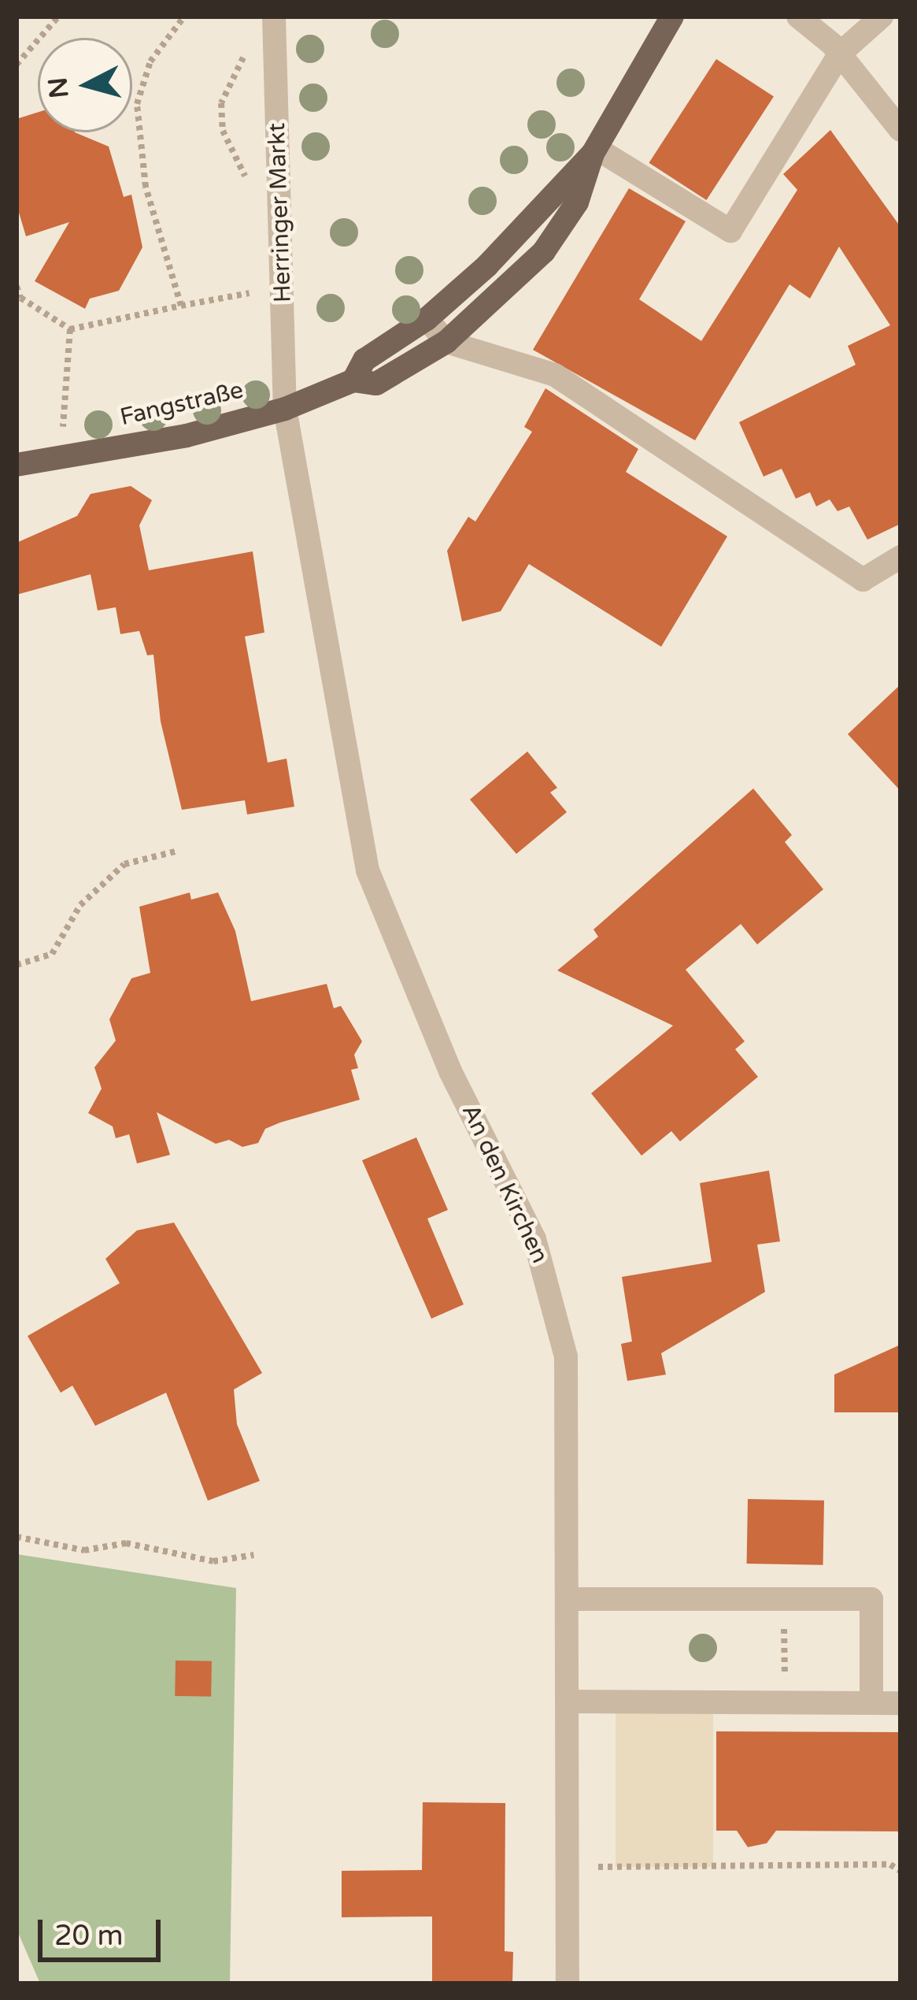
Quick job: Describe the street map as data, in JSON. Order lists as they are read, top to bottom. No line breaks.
{"streets":{"main road":["Fangstraße"],"street":["Herringer Markt","An den Kirchen"]},"crossings":[["Herringer Markt","Fangstraße"],["Herringer Markt","An den Kirchen"],["Fangstraße","An den Kirchen"]],"scale_bar":"20 m","north":"left"}
